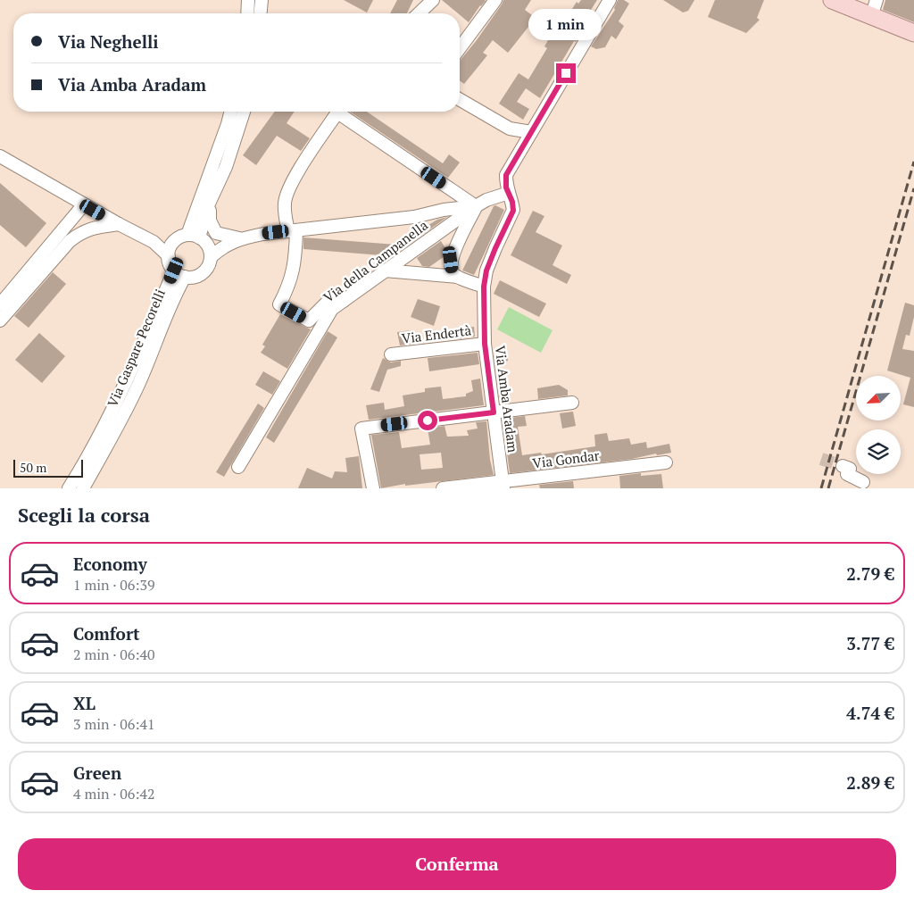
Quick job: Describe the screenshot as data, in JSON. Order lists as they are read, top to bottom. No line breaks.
{"streets":{"street":["Via della Campanella","Via Endertà","Via Gaspare Pecorelli","Via Amba Aradam","Via Gondar"]},"crossings":[["Via Endertà","Via Amba Aradam"],["Via Amba Aradam","Via Gondar"]],"scale_bar":"50 m","north":"bottom left","page":{"bubble":"1 min","banner":["Via Neghelli","Via Amba Aradam"],"scale":"50 m","heading":"Scegli la corsa","list":[{"name":"Economy","note":"1 min · 06:39","value":"2.79 €"},{"name":"Comfort","note":"2 min · 06:40","value":"3.77 €"},{"name":"XL","note":"3 min · 06:41","value":"4.74 €"},{"name":"Green","note":"4 min · 06:42","value":"2.89 €"}],"buttons":"Conferma"}}
